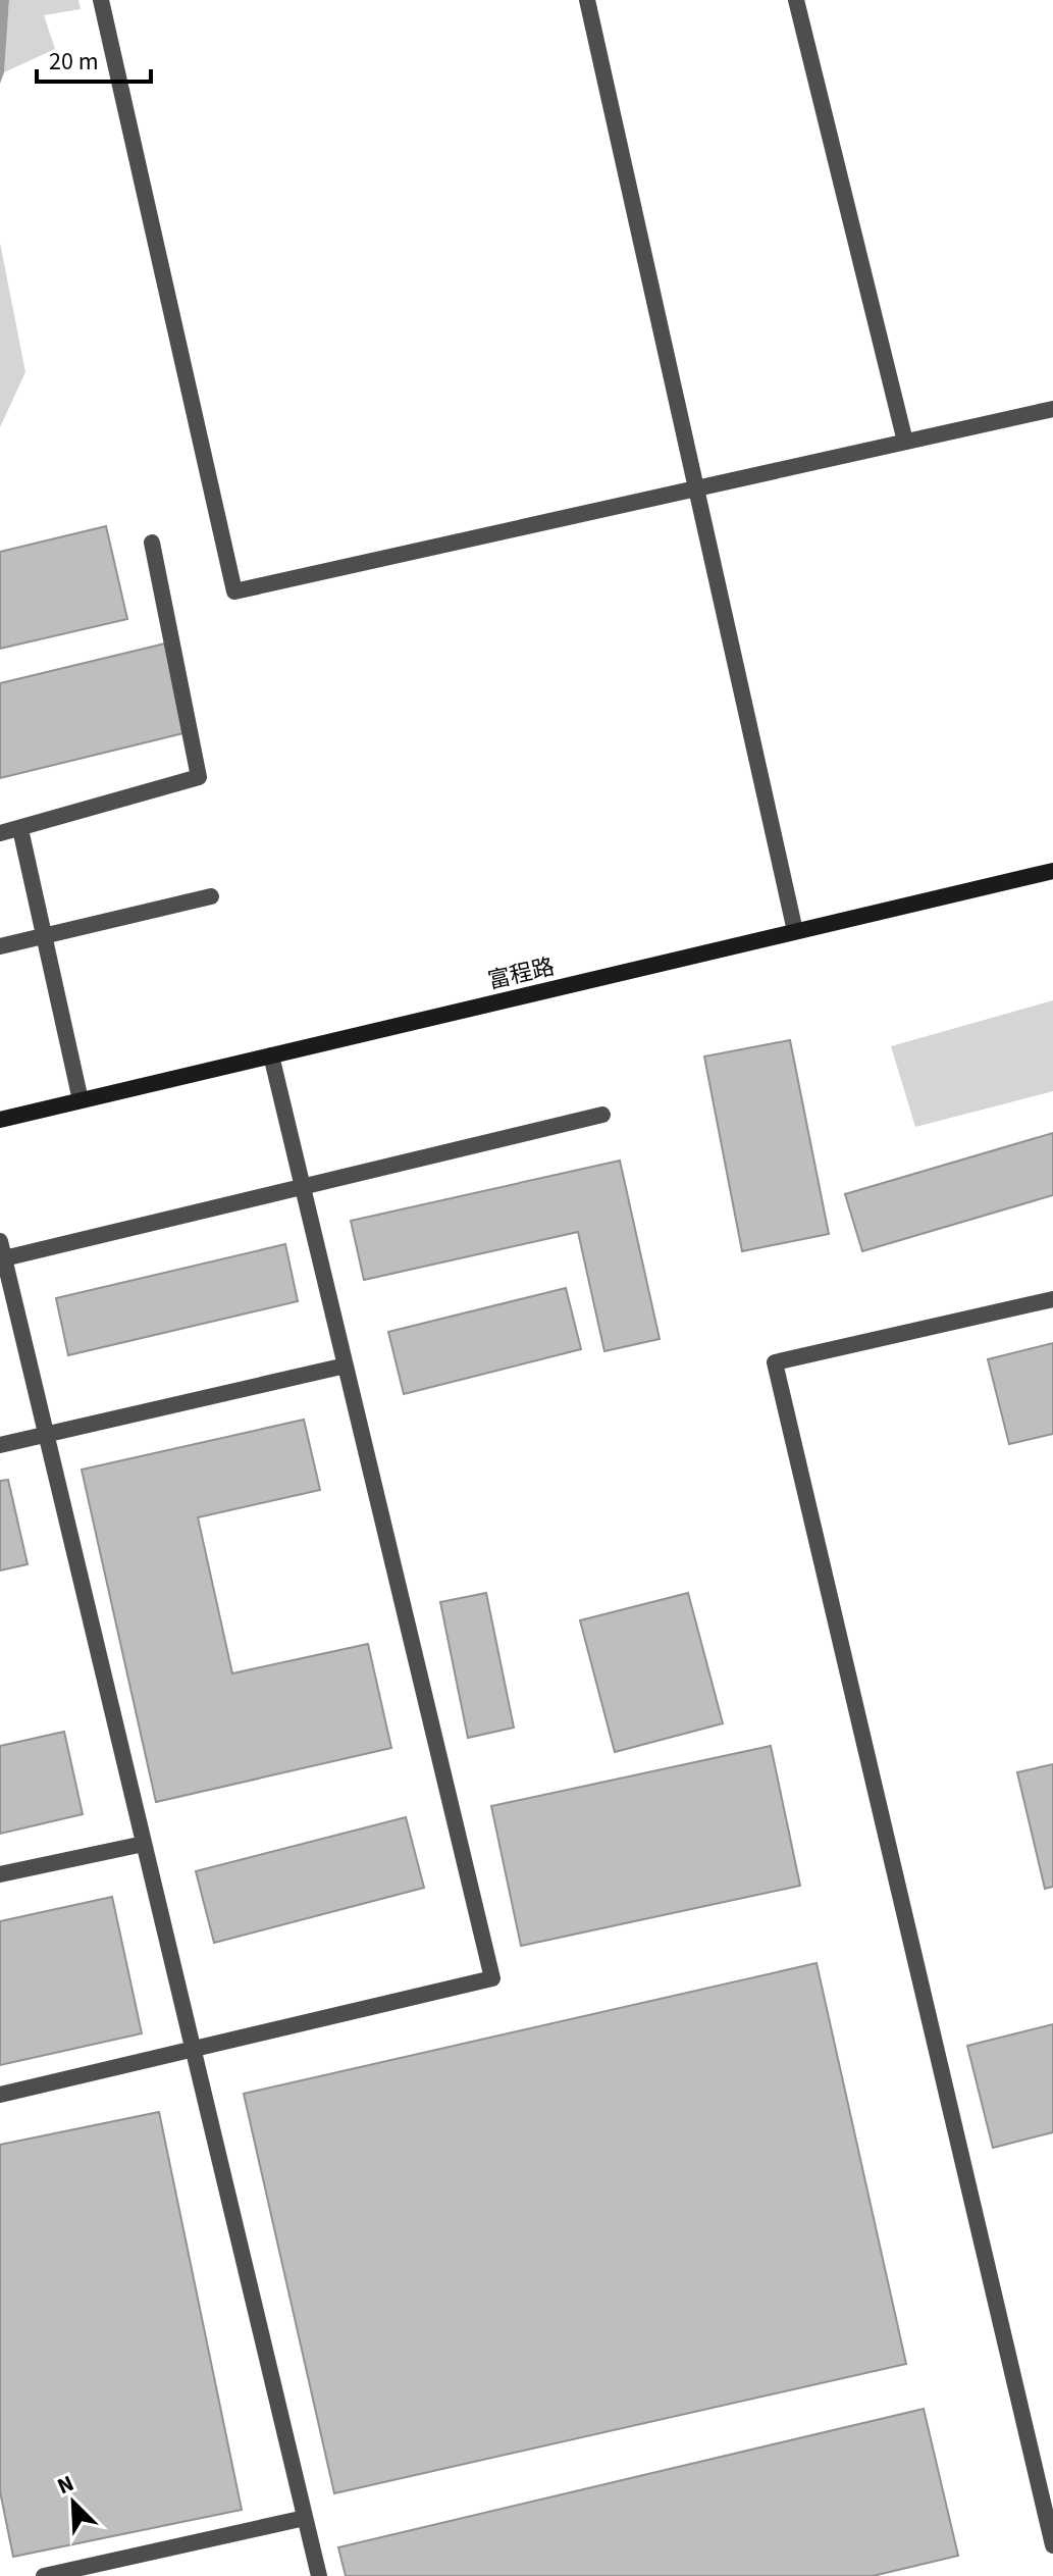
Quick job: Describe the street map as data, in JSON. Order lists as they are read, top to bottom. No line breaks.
{"streets":{"main road":["富程路"]},"scale_bar":"20 m","north":"top left"}
